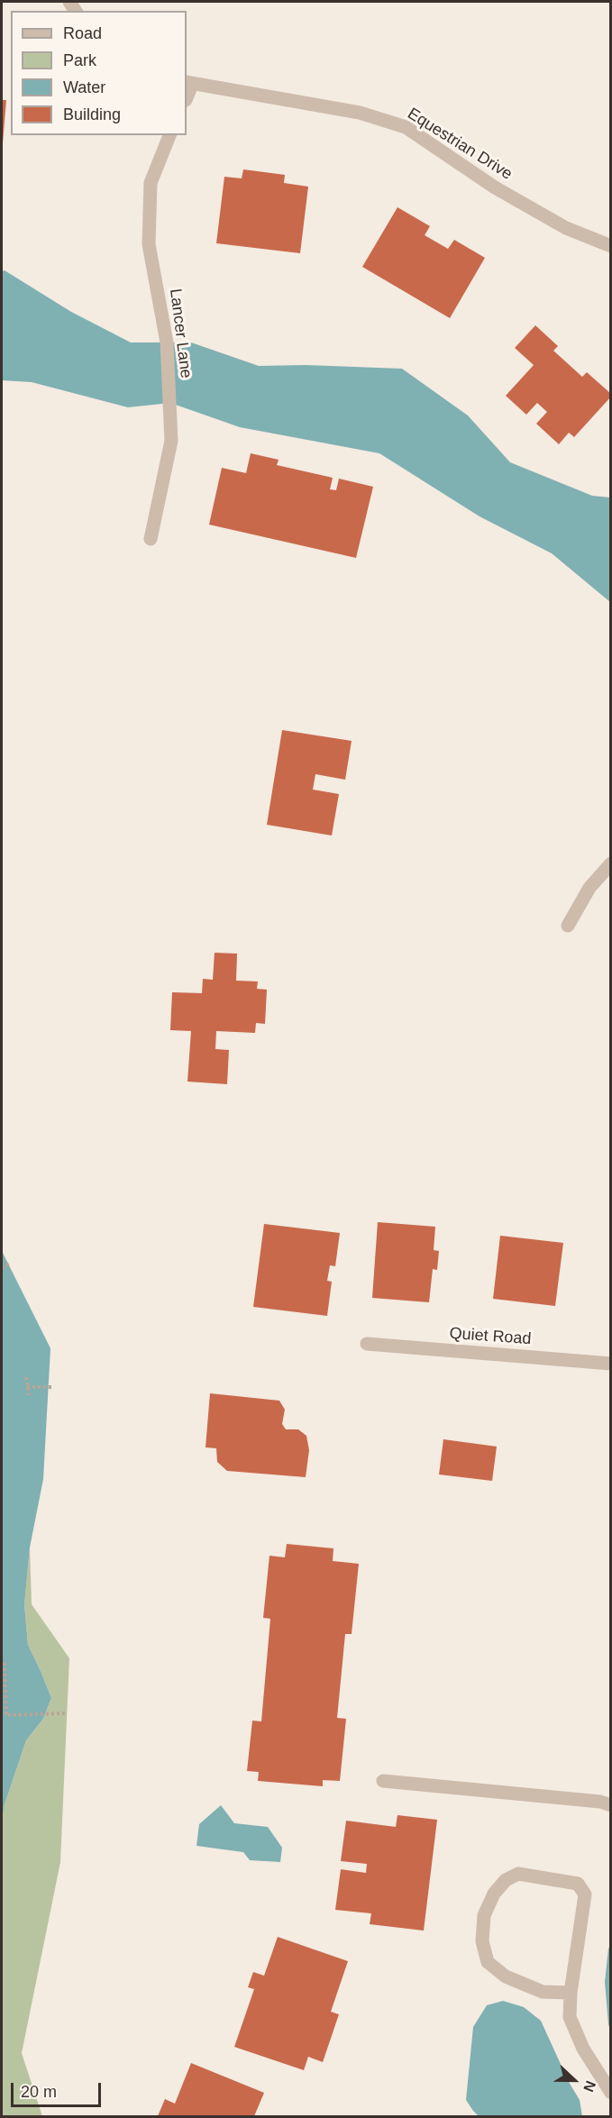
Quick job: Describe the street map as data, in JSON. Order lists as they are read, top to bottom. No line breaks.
{"streets":{"street":["Equestrian Drive","Lancer Lane","Quiet Road"]},"legend":["Road","Park","Water","Building"],"scale_bar":"20 m","north":"right"}
